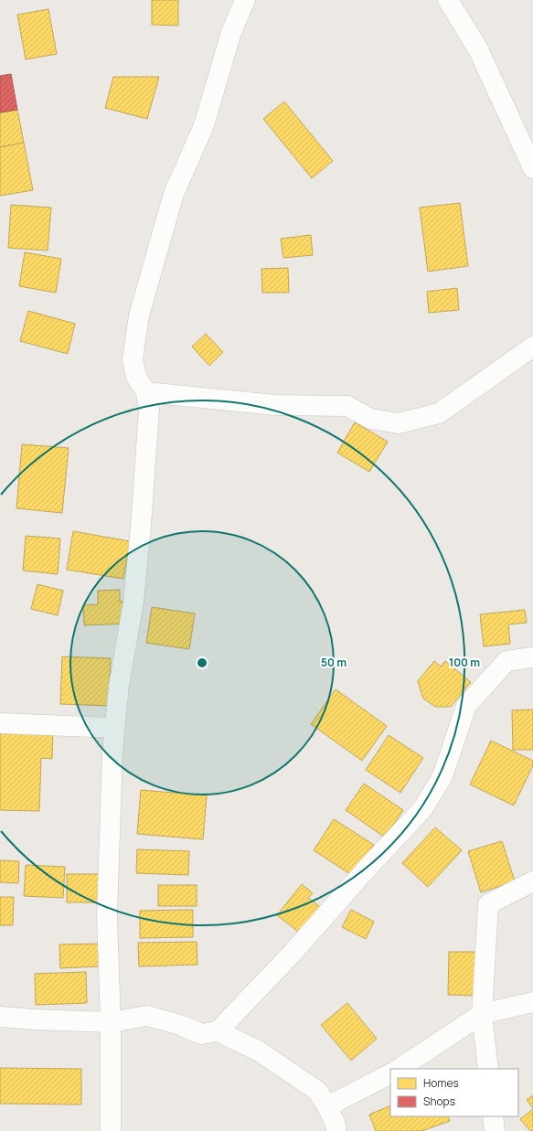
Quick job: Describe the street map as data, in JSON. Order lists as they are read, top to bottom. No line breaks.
{"legend":["Homes","Shops"],"rings":["50 m","100 m"]}
